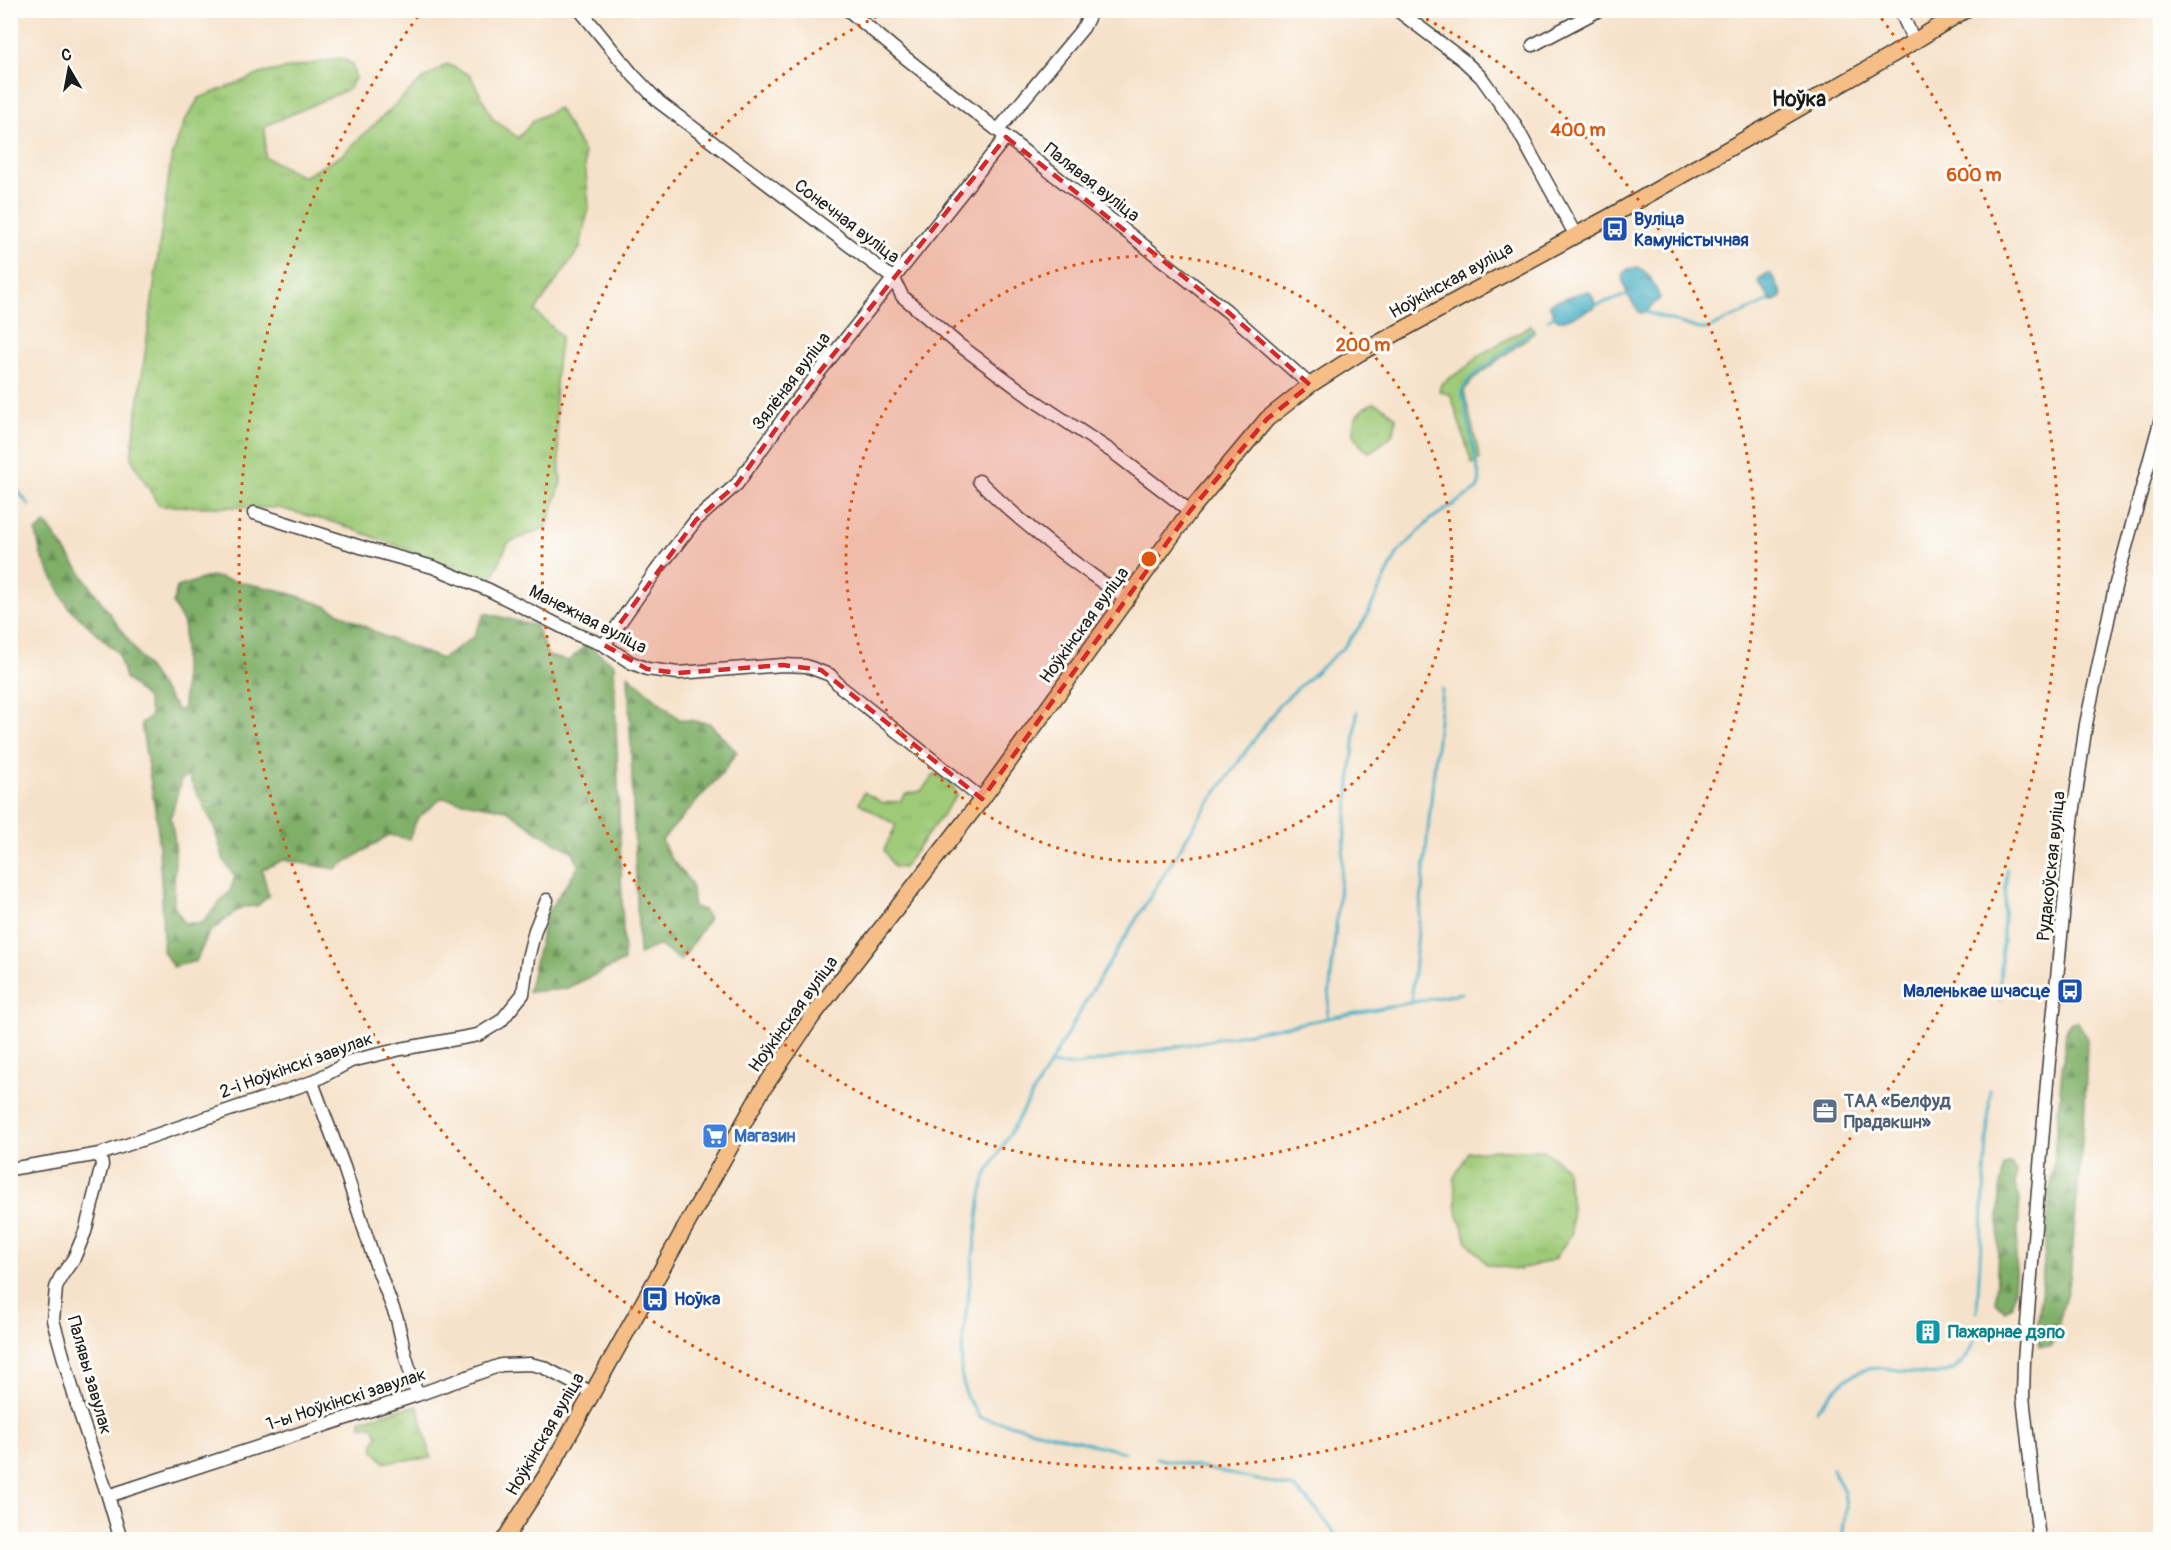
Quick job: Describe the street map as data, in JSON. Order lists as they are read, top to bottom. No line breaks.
{"streets":{"main road":["Ноўкінская вуліца"],"street":["Палявая вуліца","Сонечная вуліца","Зялёная вуліца","Манежная вуліца","Рудакоўская вуліца","2-і Ноўкінскі завулак","Палявы завулак","1-ы Ноўкінскі завулак"]},"crossings":[["Палявая вуліца","Ноўкінская вуліца"],["Палявая вуліца","Зялёная вуліца"],["Сонечная вуліца","Ноўкінская вуліца"],["Сонечная вуліца","Зялёная вуліца"],["Ноўкінская вуліца","Манежная вуліца"],["Ноўкінская вуліца","1-ы Ноўкінскі завулак"],["Зялёная вуліца","Манежная вуліца"],["2-і Ноўкінскі завулак","Палявы завулак"],["Палявы завулак","1-ы Ноўкінскі завулак"]],"districts":["Ноўка"],"places":{"bus stop":["Вуліца Камуністычная","Маленькае шчасце","Ноўка"],"office":["ТАА «Белфуд Прадакшн»"],"supermarket":["Магазин"],"building":["Пажарнае дэпо"]},"north":"top","rings":["400 m","600 m","200 m"]}
